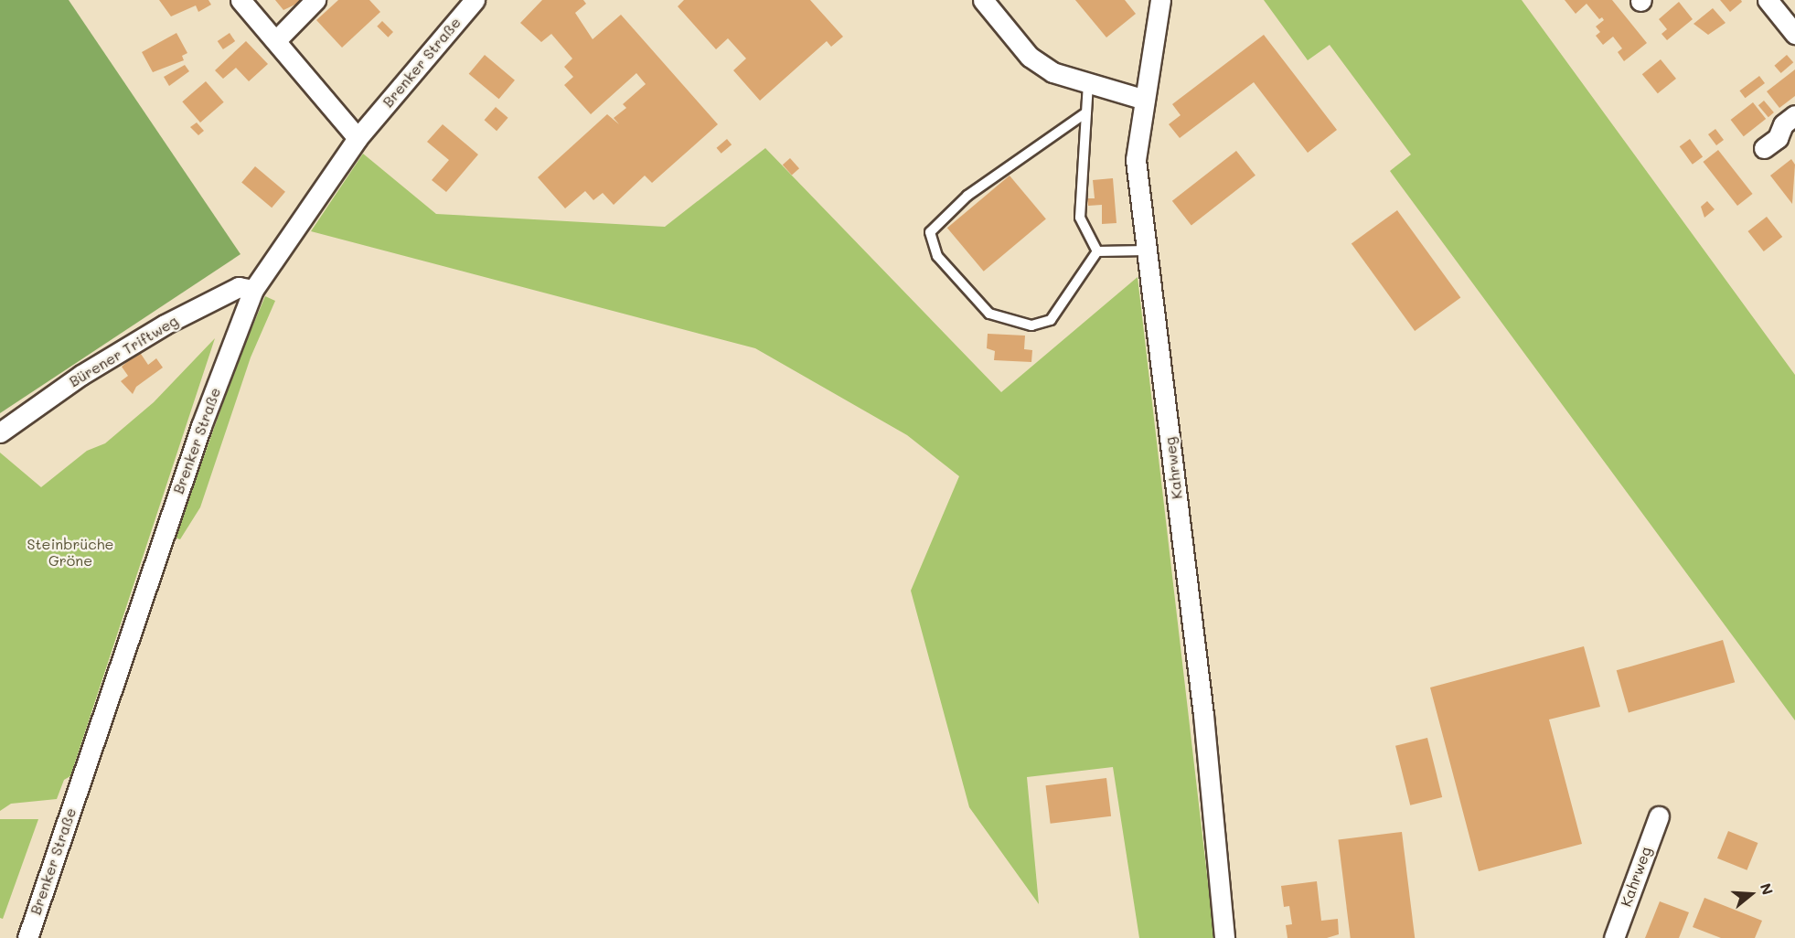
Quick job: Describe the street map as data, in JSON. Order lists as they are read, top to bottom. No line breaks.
{"streets":{"street":["Brenker Straße","Bürener Triftweg","Kahrweg"]},"crossings":[["Brenker Straße","Bürener Triftweg"]],"parks":["Steinbrüche Gröne"],"north":"right"}
